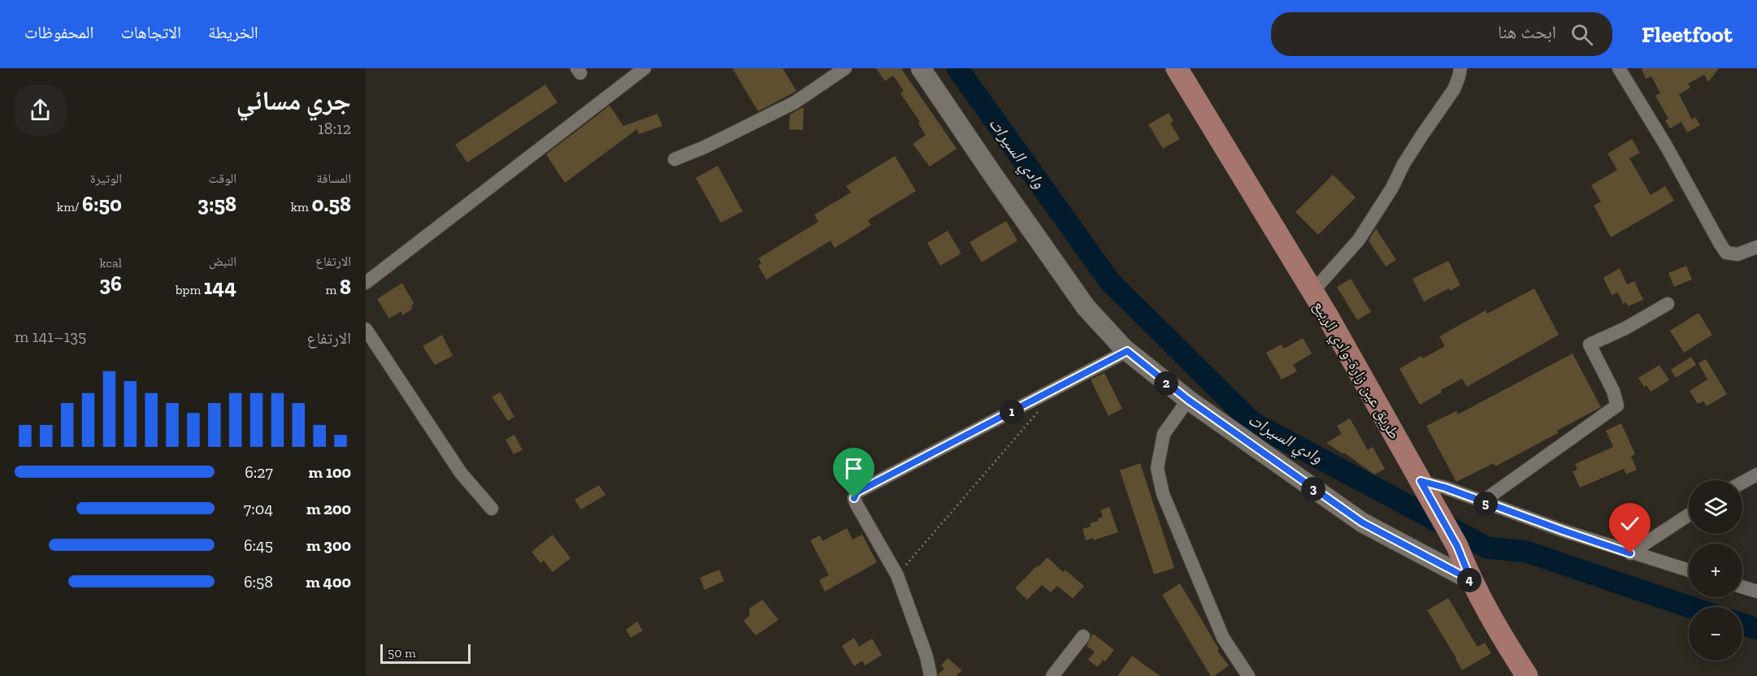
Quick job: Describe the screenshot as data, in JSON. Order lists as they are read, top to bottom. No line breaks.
{"streets":{"main road":["طريق عين زارة-وادي الربيع"]},"water":["وادي السيرات"],"scale_bar":"50 m","page":{"header":"Fleetfoot","search":"ابحث هنا","nav":["الخريطة","الاتجاهات","المحفوظات"],"heading":["جري مسائي","18:12"],"stats":[["المسافة","0.58 km"],["الوقت","3:58"],["الوتيرة","6:50 /km"],["الارتفاع","8 m"],["النبض","144 bpm"],["kcal","36"]],"chart":["الارتفاع","135–141 m"],"pins":["2","1","3","5","4"],"list":[{"name":"100 m","note":"6:27"},{"name":"200 m","note":"7:04"},{"name":"300 m","note":"6:45"},{"name":"400 m","note":"6:58"}],"map_buttons":["+","−"],"scale":"50 m"}}
